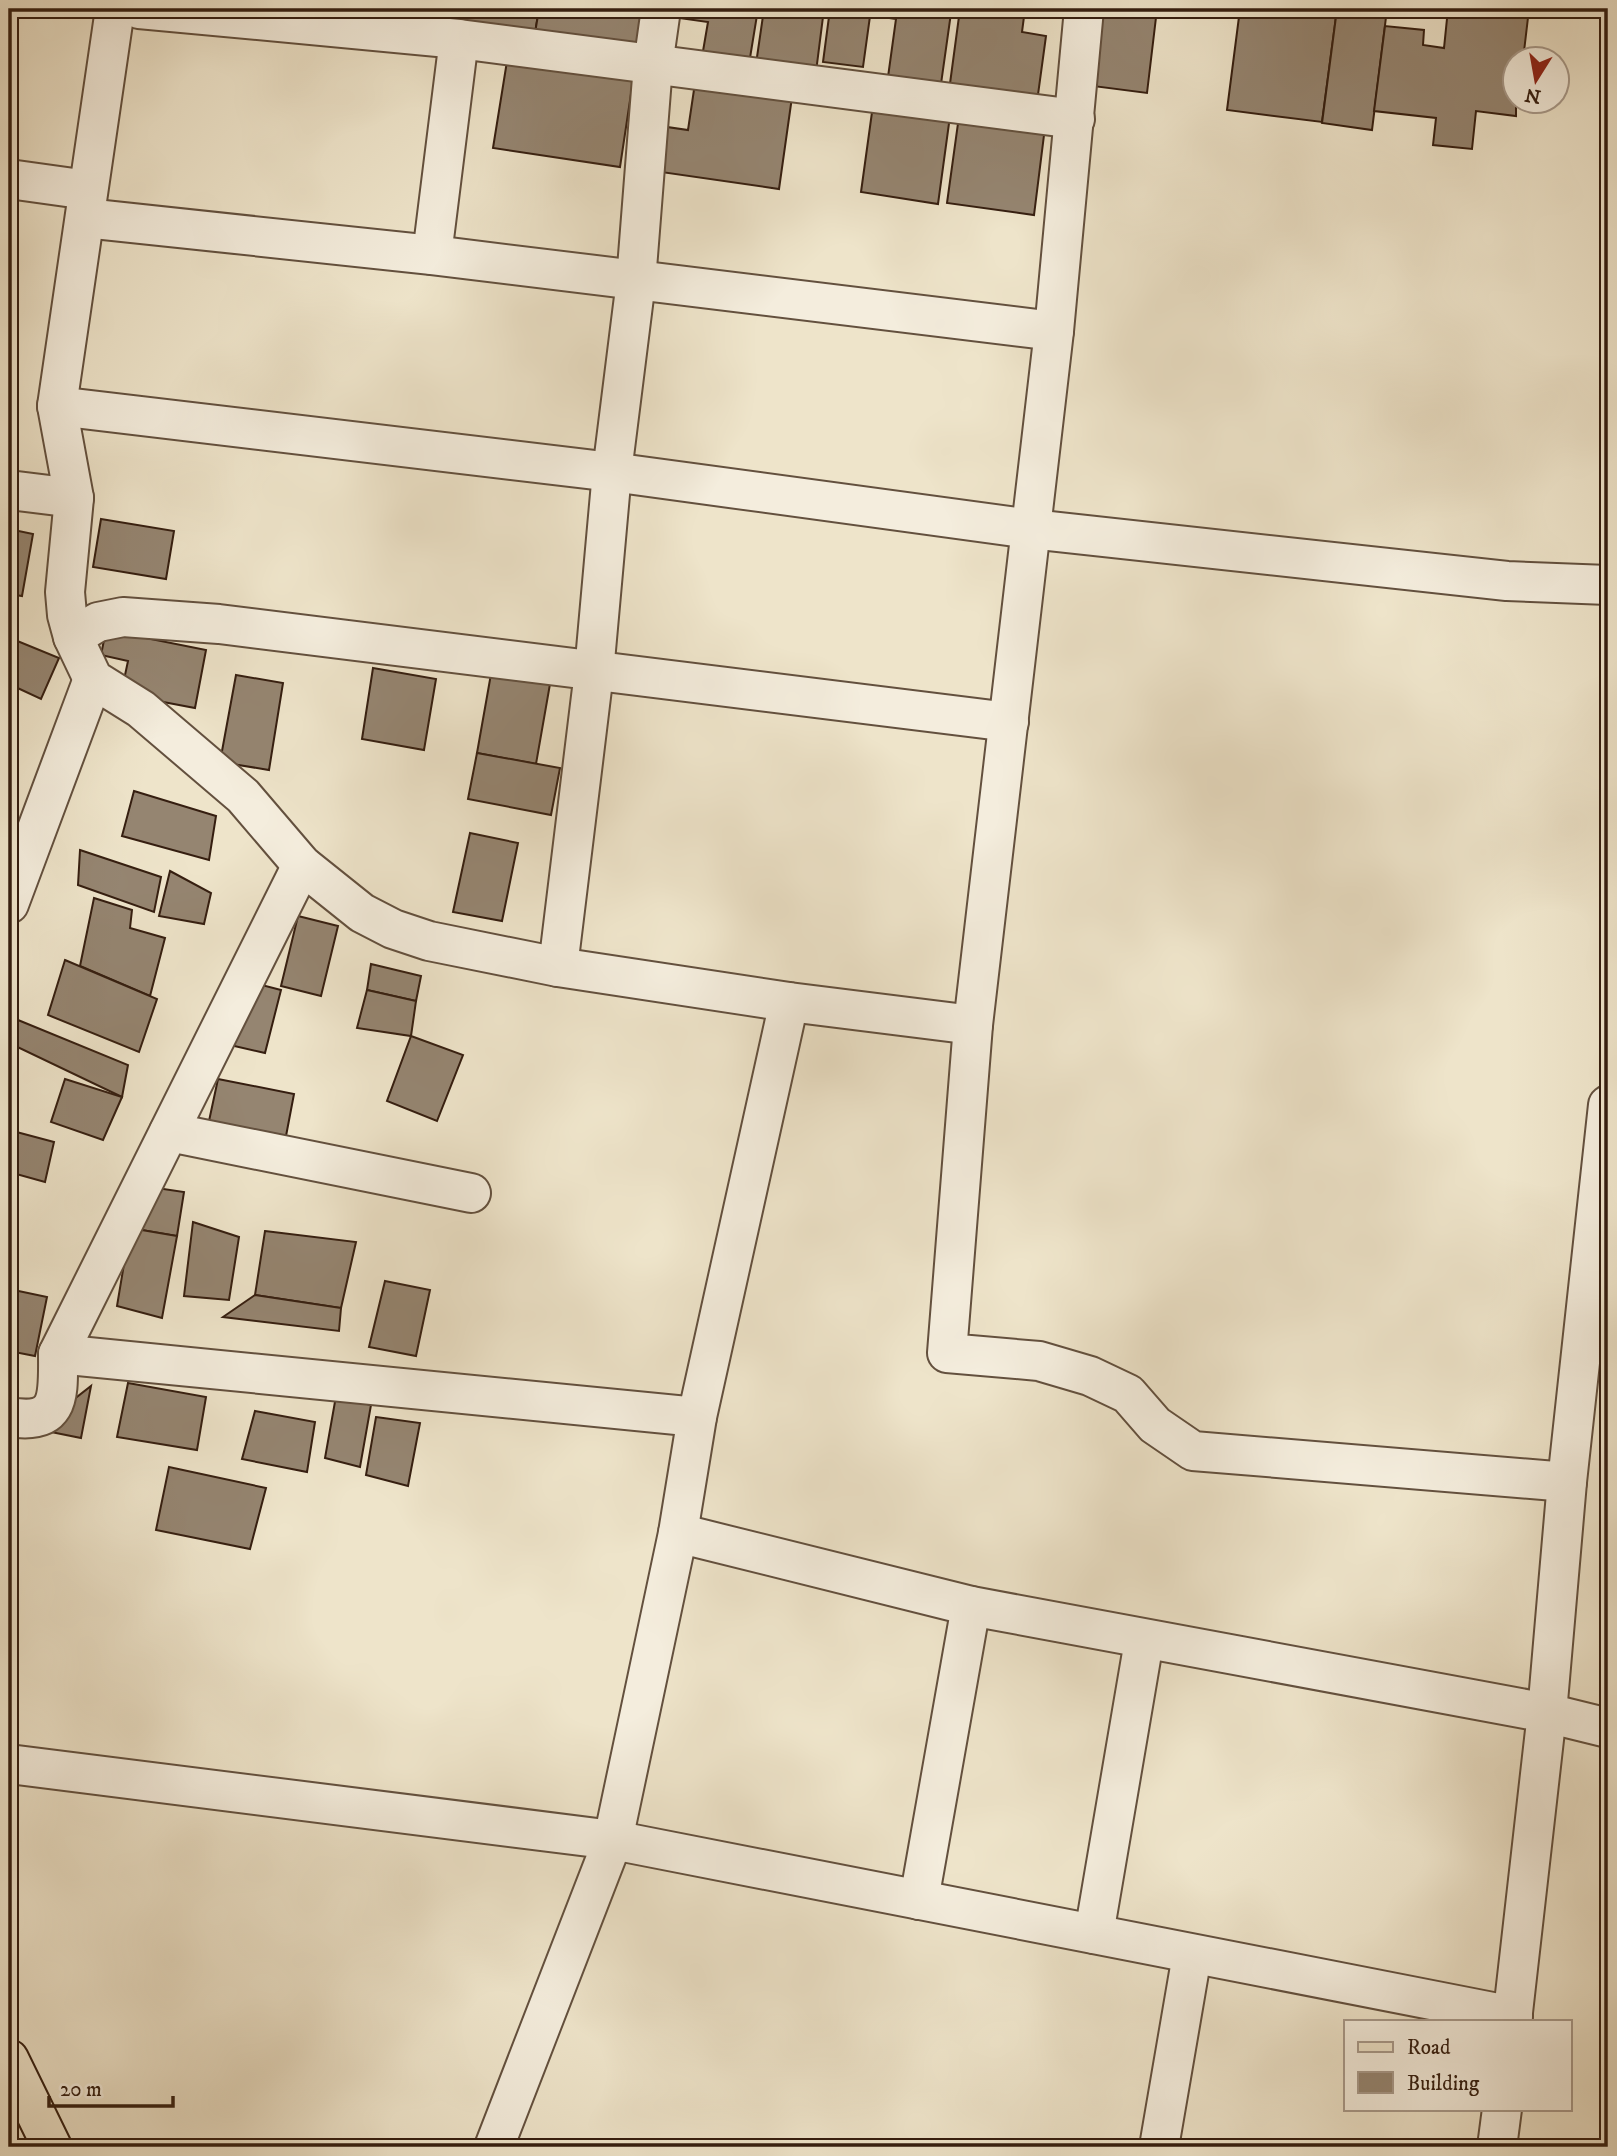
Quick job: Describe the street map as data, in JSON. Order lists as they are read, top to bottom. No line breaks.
{"legend":["Road","Building"],"scale_bar":"20 m","north":"bottom"}
